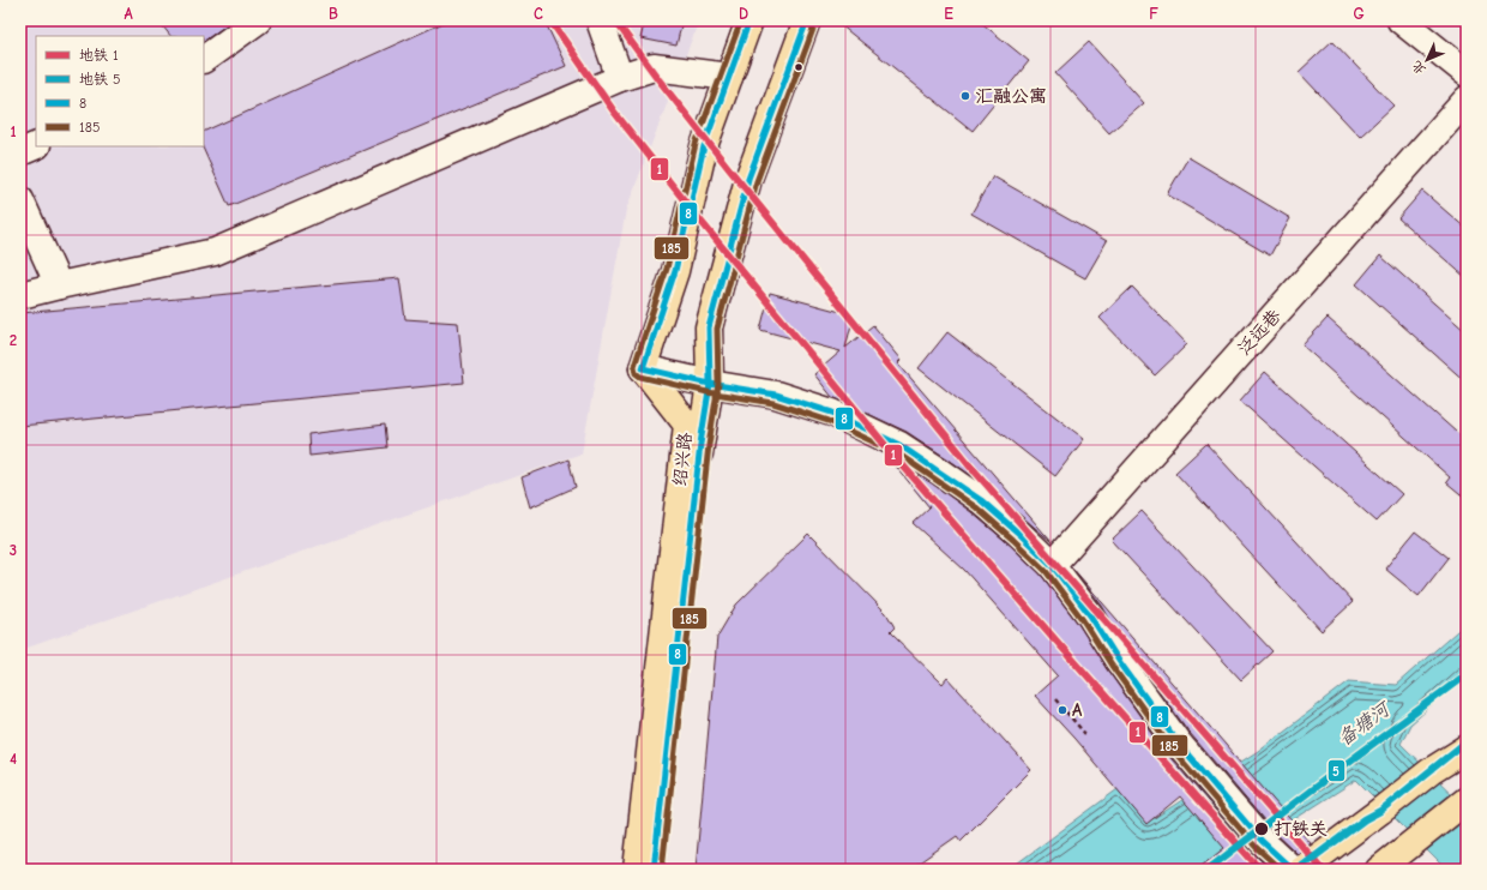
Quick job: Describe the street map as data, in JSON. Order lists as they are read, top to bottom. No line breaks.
{"streets":{"main road":["绍兴路"],"street":["泛远巷"]},"water":["备塘河"],"places":["汇融公寓","A","打铁关"],"lines":["metro line 1","transit line 8","transit line 185","metro line 5"],"legend":["地铁 1","地铁 5","8","185"],"north":"bottom left","grid":{"columns":["A","B","C","D","E","F","G"],"rows":["1","2","3","4"]}}
